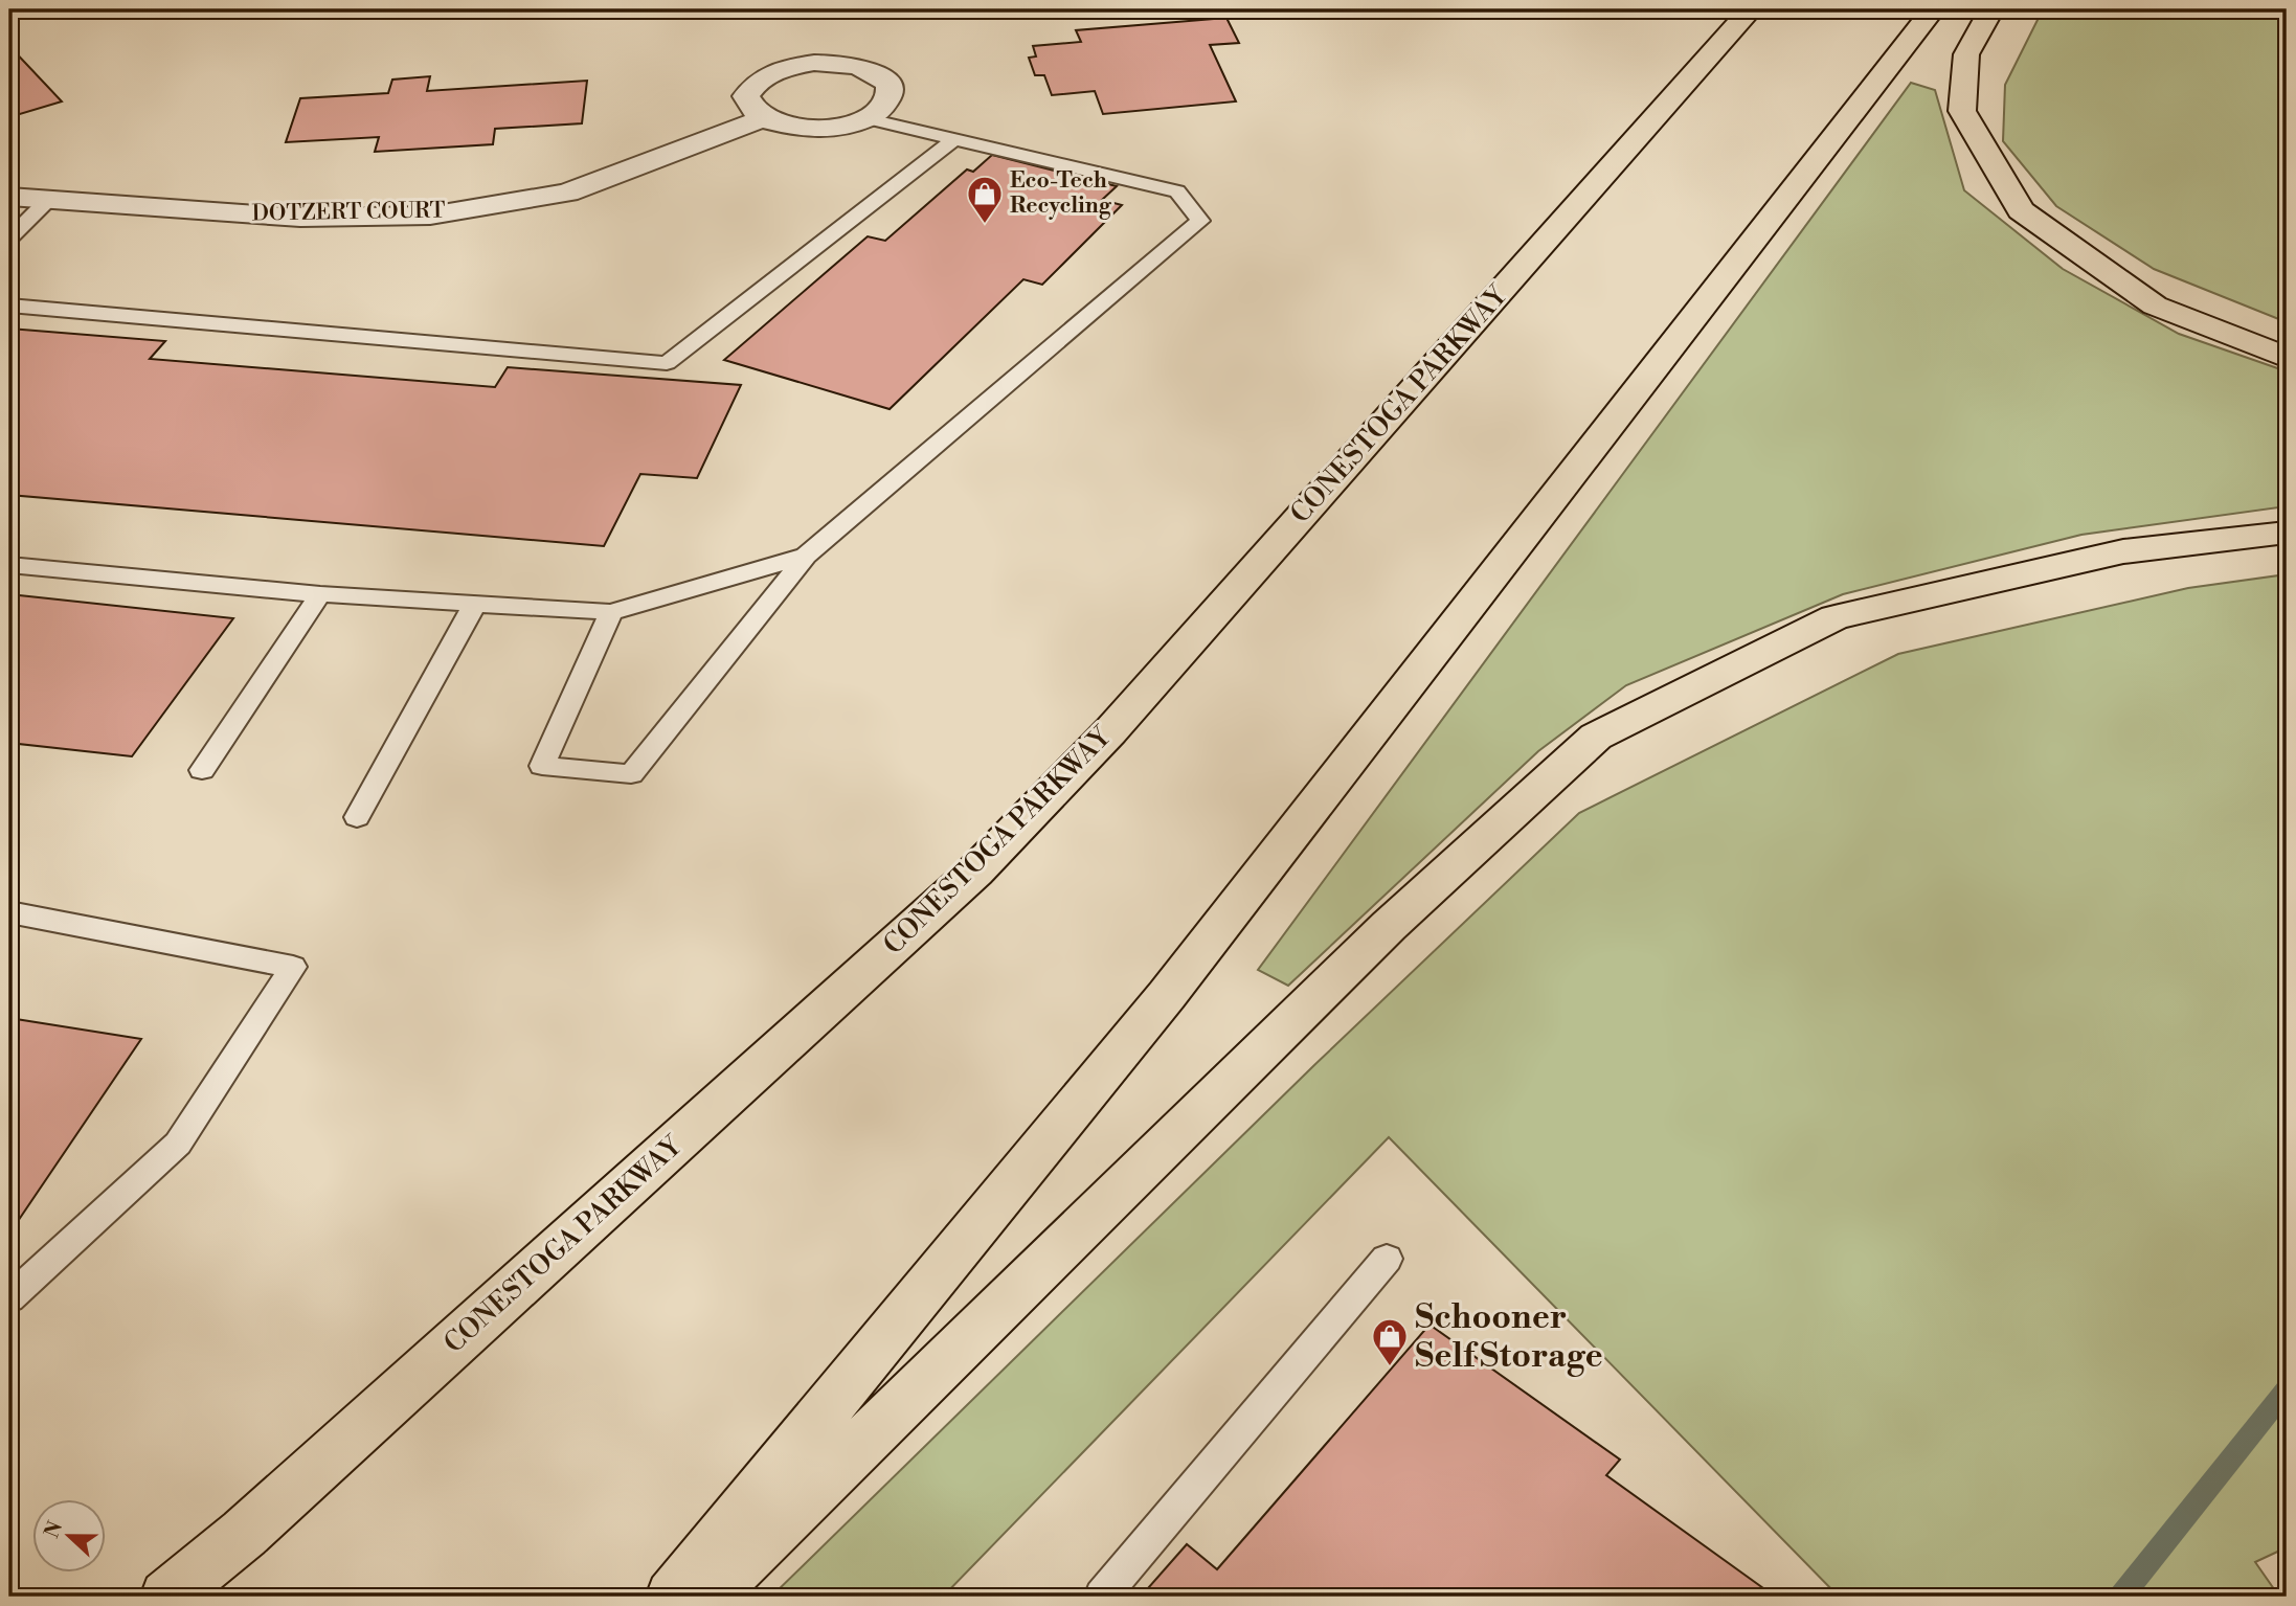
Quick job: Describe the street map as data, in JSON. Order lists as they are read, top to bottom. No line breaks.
{"streets":{"highway":["CONESTOGA PARKWAY"],"street":["DOTZERT COURT"]},"places":{"shop":["Eco-Tech Recycling","Schooner Self Storage"]},"north":"left"}
